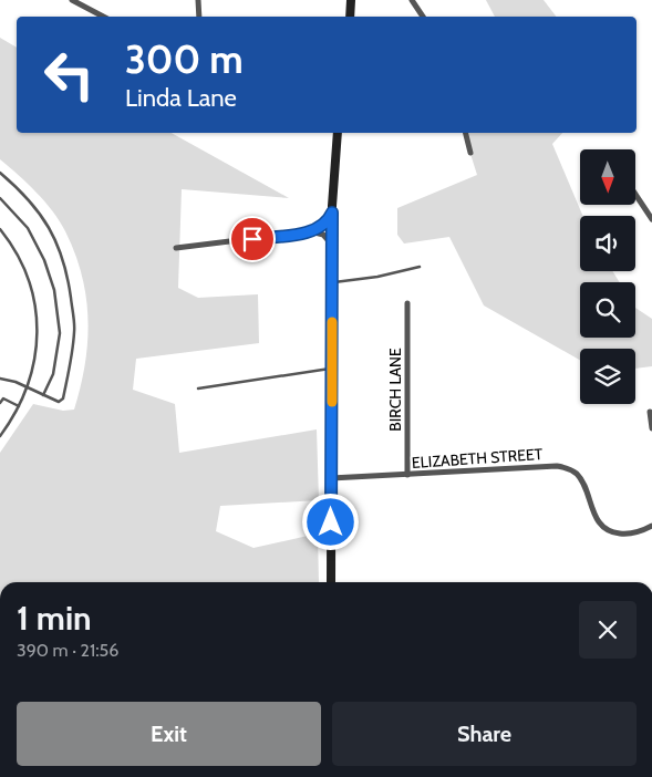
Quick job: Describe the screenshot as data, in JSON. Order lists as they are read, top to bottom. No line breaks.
{"streets":{"street":["BIRCH LANE","ELIZABETH STREET"]},"crossings":[["BIRCH LANE","ELIZABETH STREET"]],"north":"bottom","page":{"turn":["300 m","Linda Lane"],"heading":["1 min","390 m · 21:56"],"buttons":["Exit","Share"]}}
